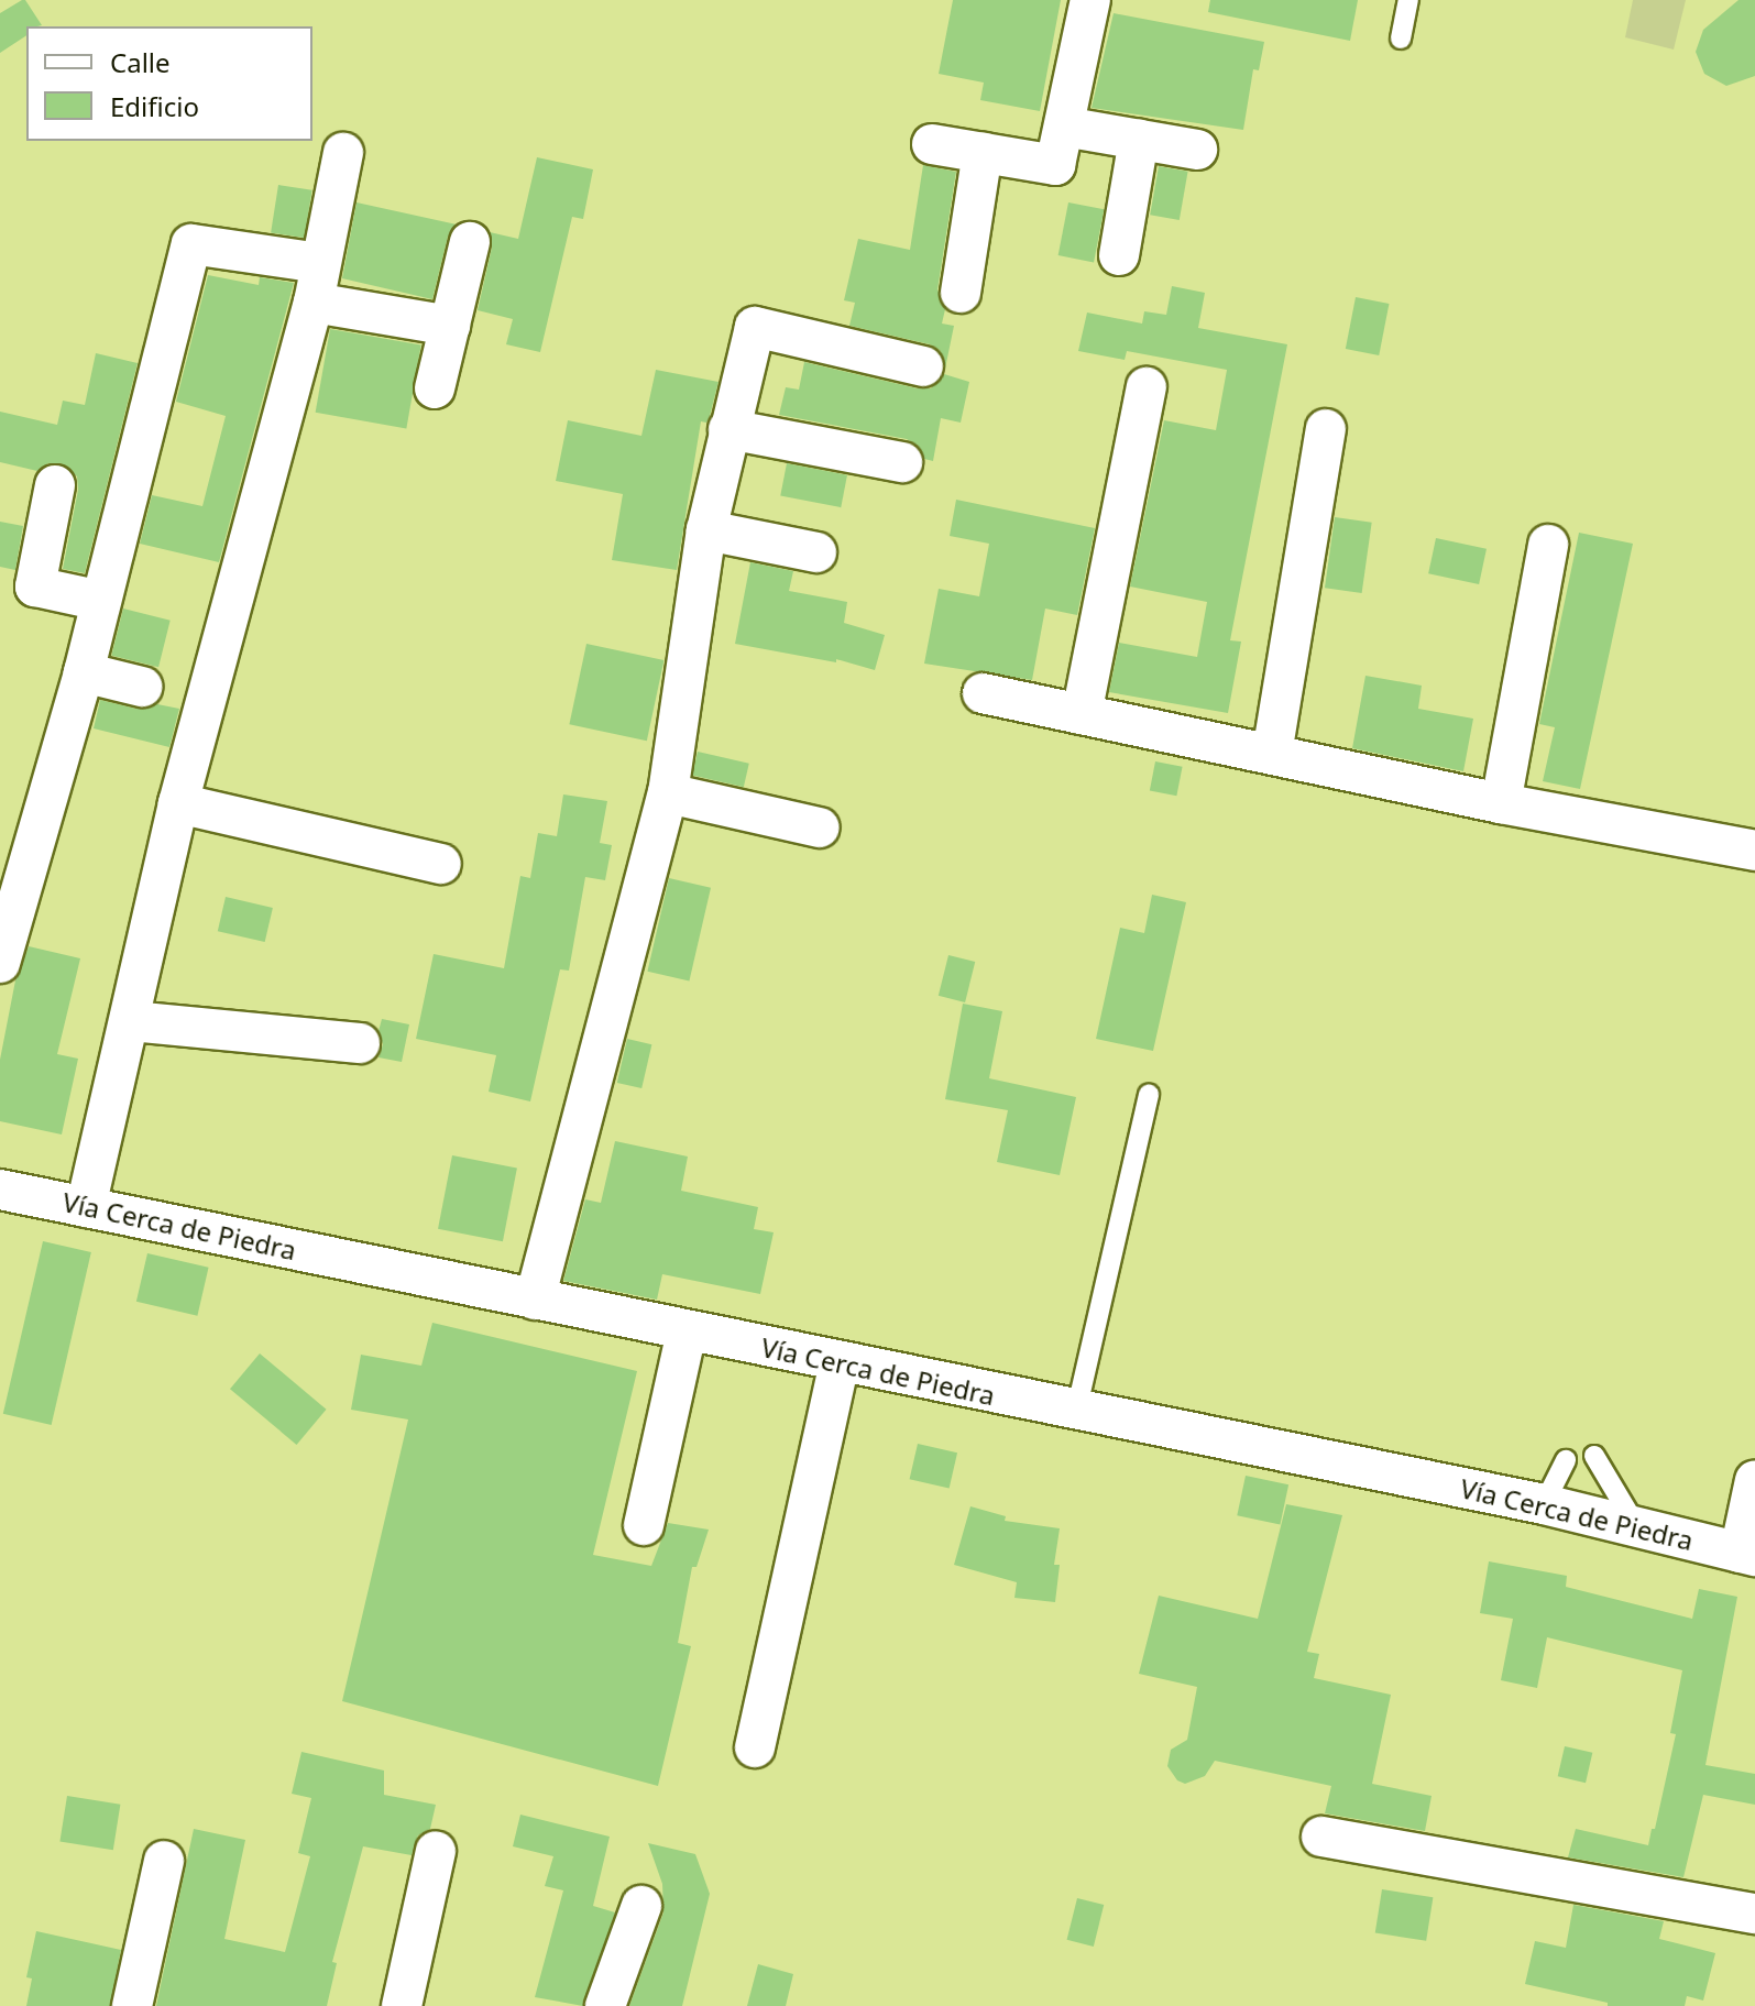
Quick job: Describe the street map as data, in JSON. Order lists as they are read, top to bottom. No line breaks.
{"streets":{"street":["Vía Cerca de Piedra"]},"legend":["Calle","Edificio"]}
